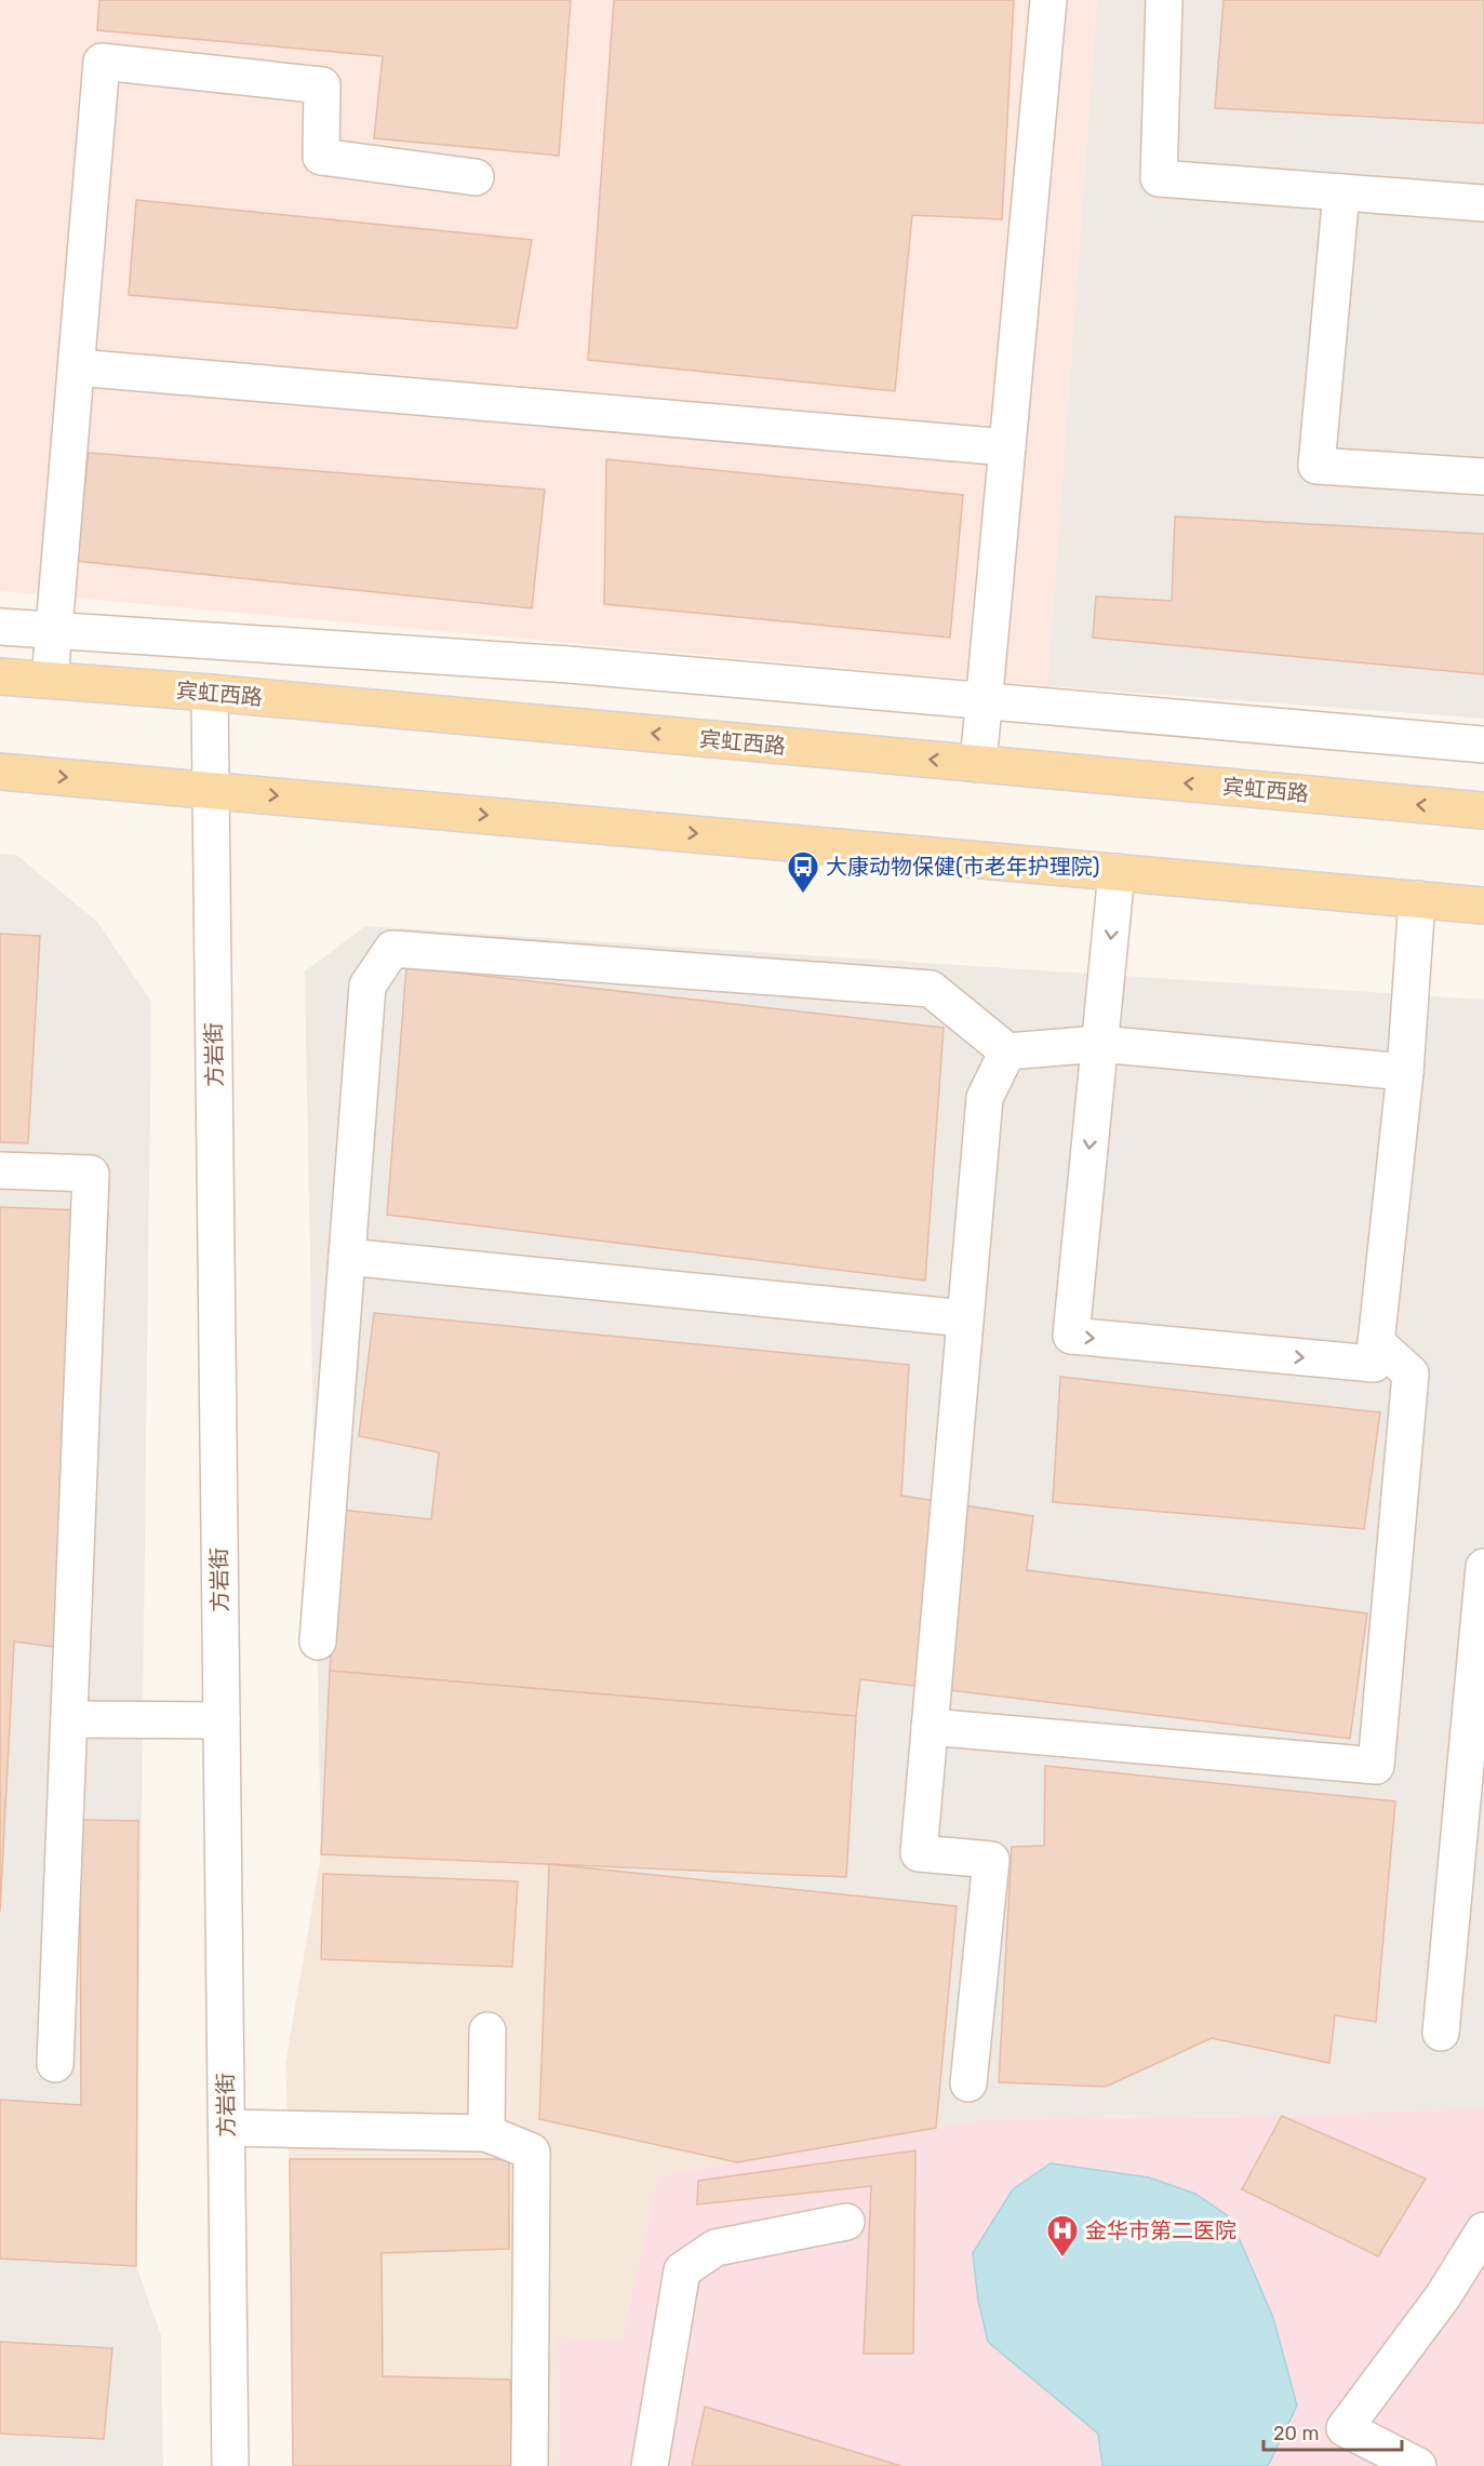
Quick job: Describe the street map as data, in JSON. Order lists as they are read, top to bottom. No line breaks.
{"streets":{"main road":["宾虹西路"],"street":["方岩街"]},"crossings":[["宾虹西路","方岩街"]],"places":{"bus stop":["大康动物保健(市老年护理院)"],"hospital":["金华市第二医院"]},"scale_bar":"20 m"}
